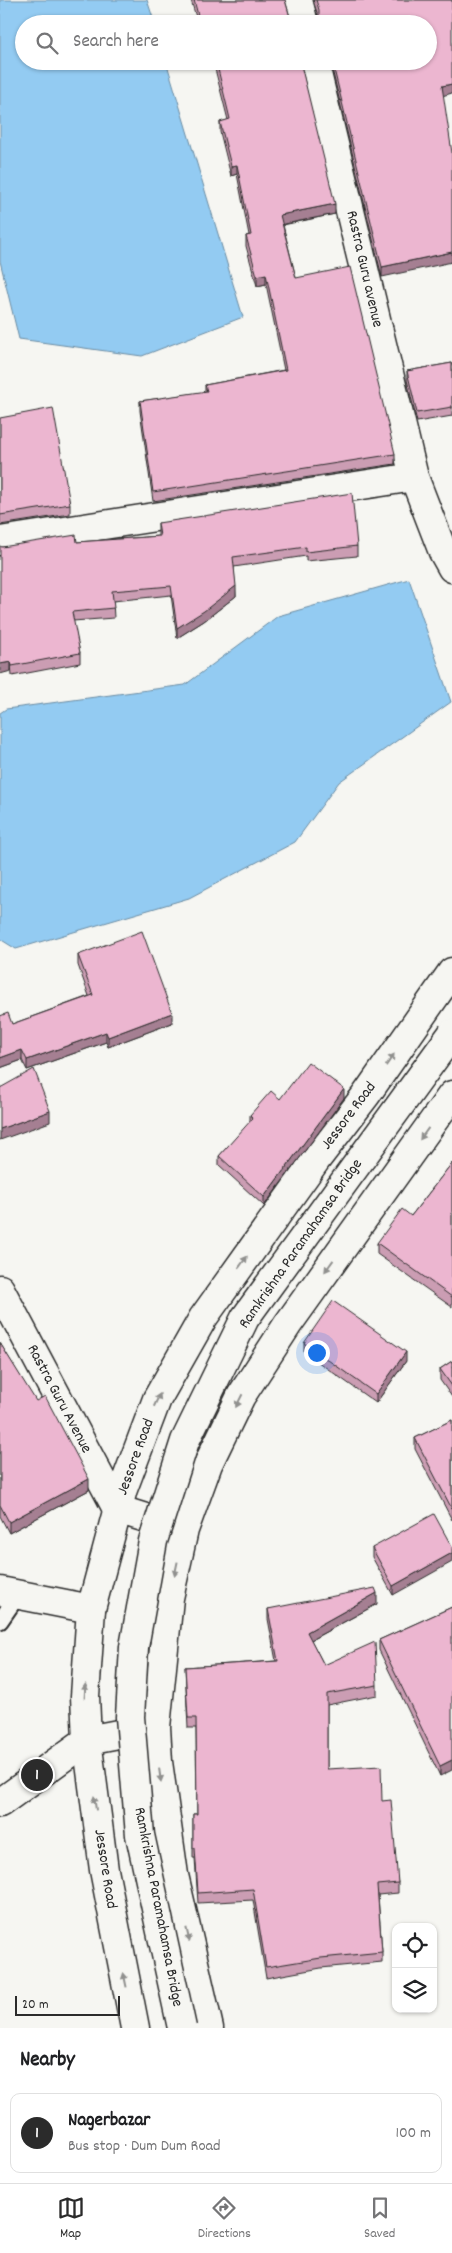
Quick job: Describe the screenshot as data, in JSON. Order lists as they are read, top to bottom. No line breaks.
{"streets":{"main road":["Rastra Guru avenue","Jessore Road","Ramkrishna Paramahamsa Bridge","Rastra Guru Avenue"]},"crossings":[["Jessore Road","Rastra Guru Avenue"]],"scale_bar":"20 m","page":{"search":"Search here","pins":"1","scale":"20 m","heading":"Nearby","list":[{"mark":"1","name":"Nagerbazar","note":"Bus stop · Dum Dum Road","value":"100 m"}],"nav":["Map","Directions","Saved"]}}
